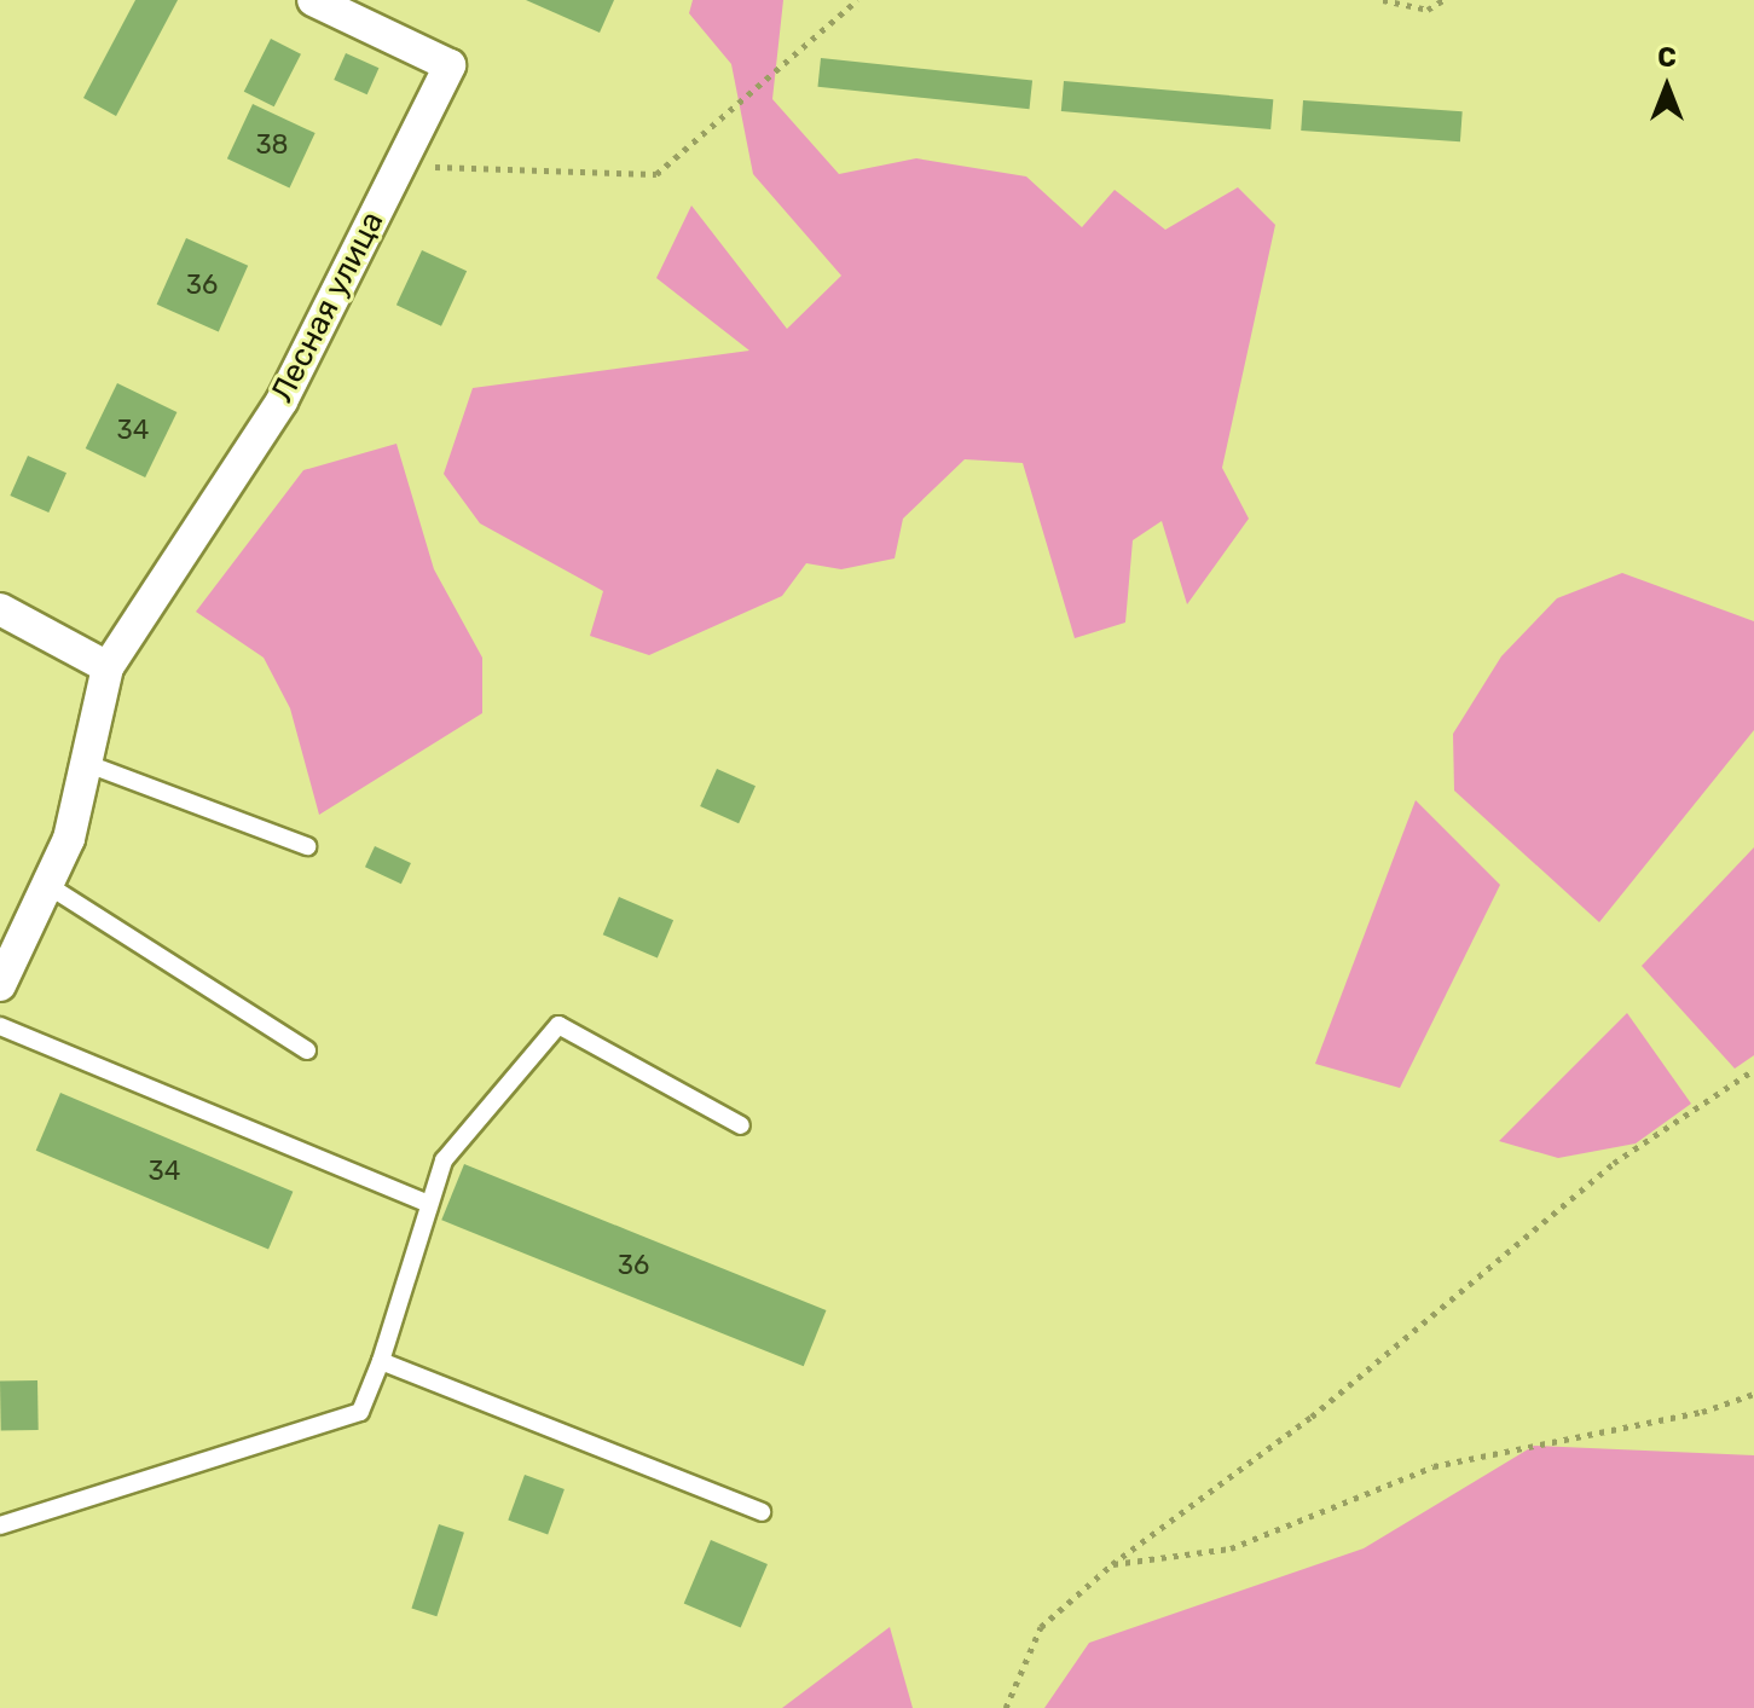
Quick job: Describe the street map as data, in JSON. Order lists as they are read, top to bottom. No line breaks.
{"streets":{"street":["Лесная улица"]},"house_numbers":["38","36","34","34","36"],"north":"top"}
